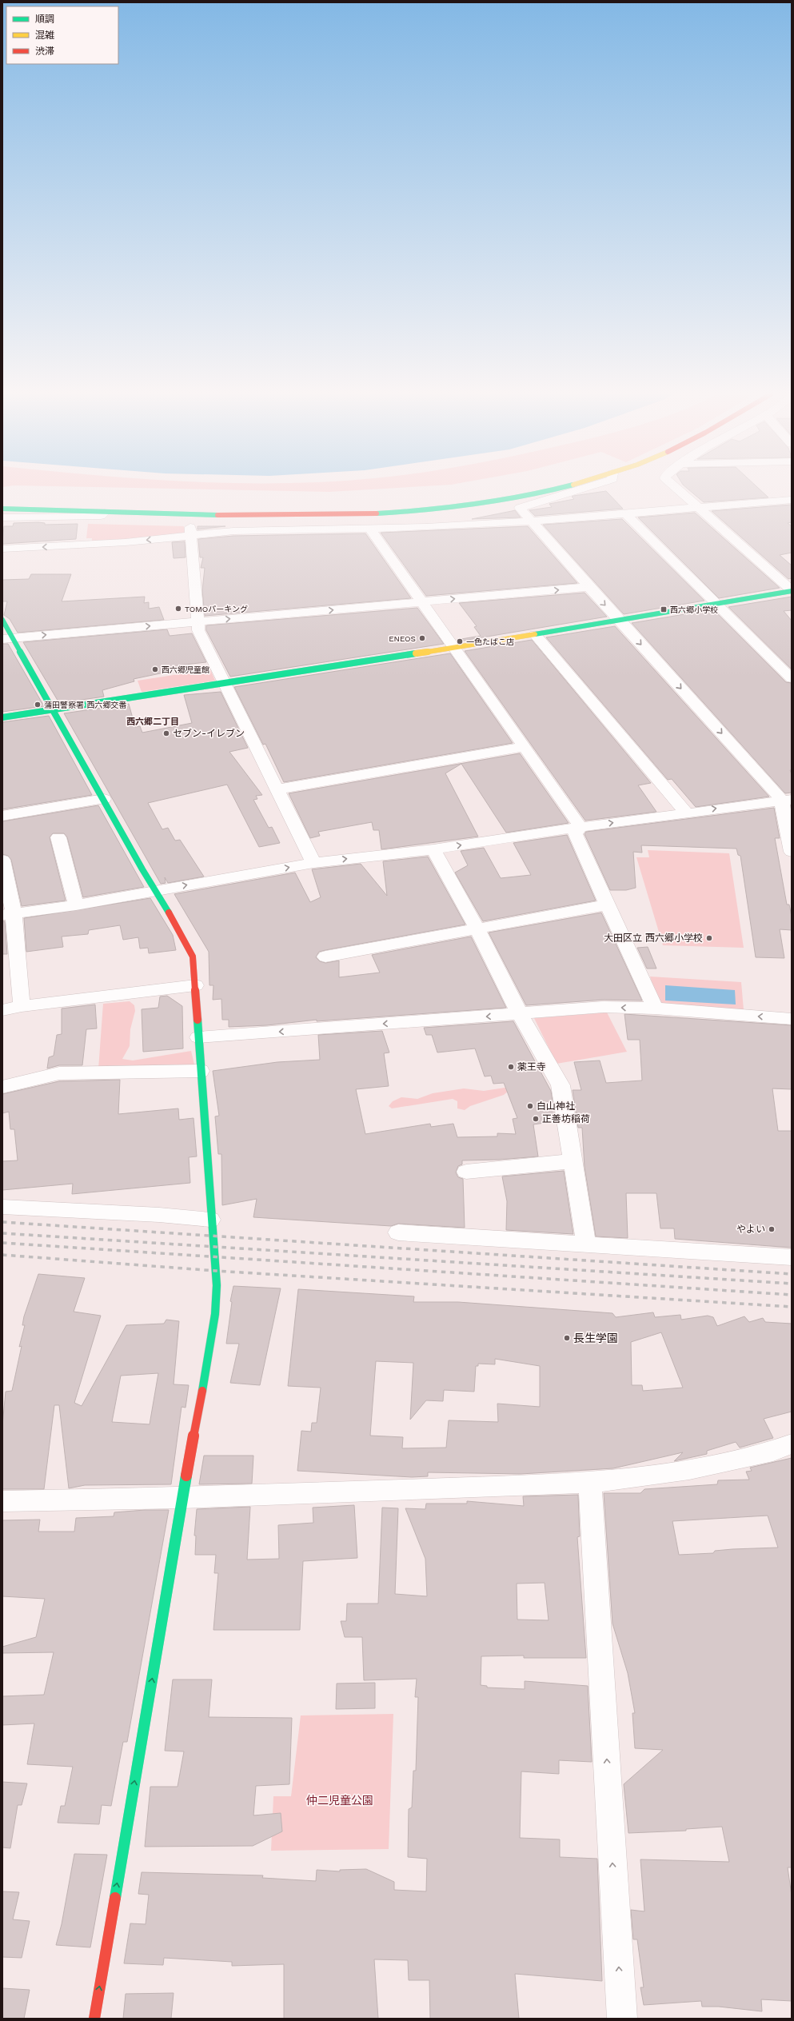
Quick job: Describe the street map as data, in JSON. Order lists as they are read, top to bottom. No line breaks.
{"districts":["西六郷二丁目"],"parks":["仲二児童公園"],"places":{"other":["TOMOパーキング","ENEOS","一色たばこ店","西六郷児童館","蒲田警察署 西六郷交番","セブン-イレブン","大田区立 西六郷小学校","薬王寺","白山神社","正善坊稲荷","やよい","長生学園"],"transit":["西六郷小学校"]},"legend":["順調","混雑","渋滞"]}
